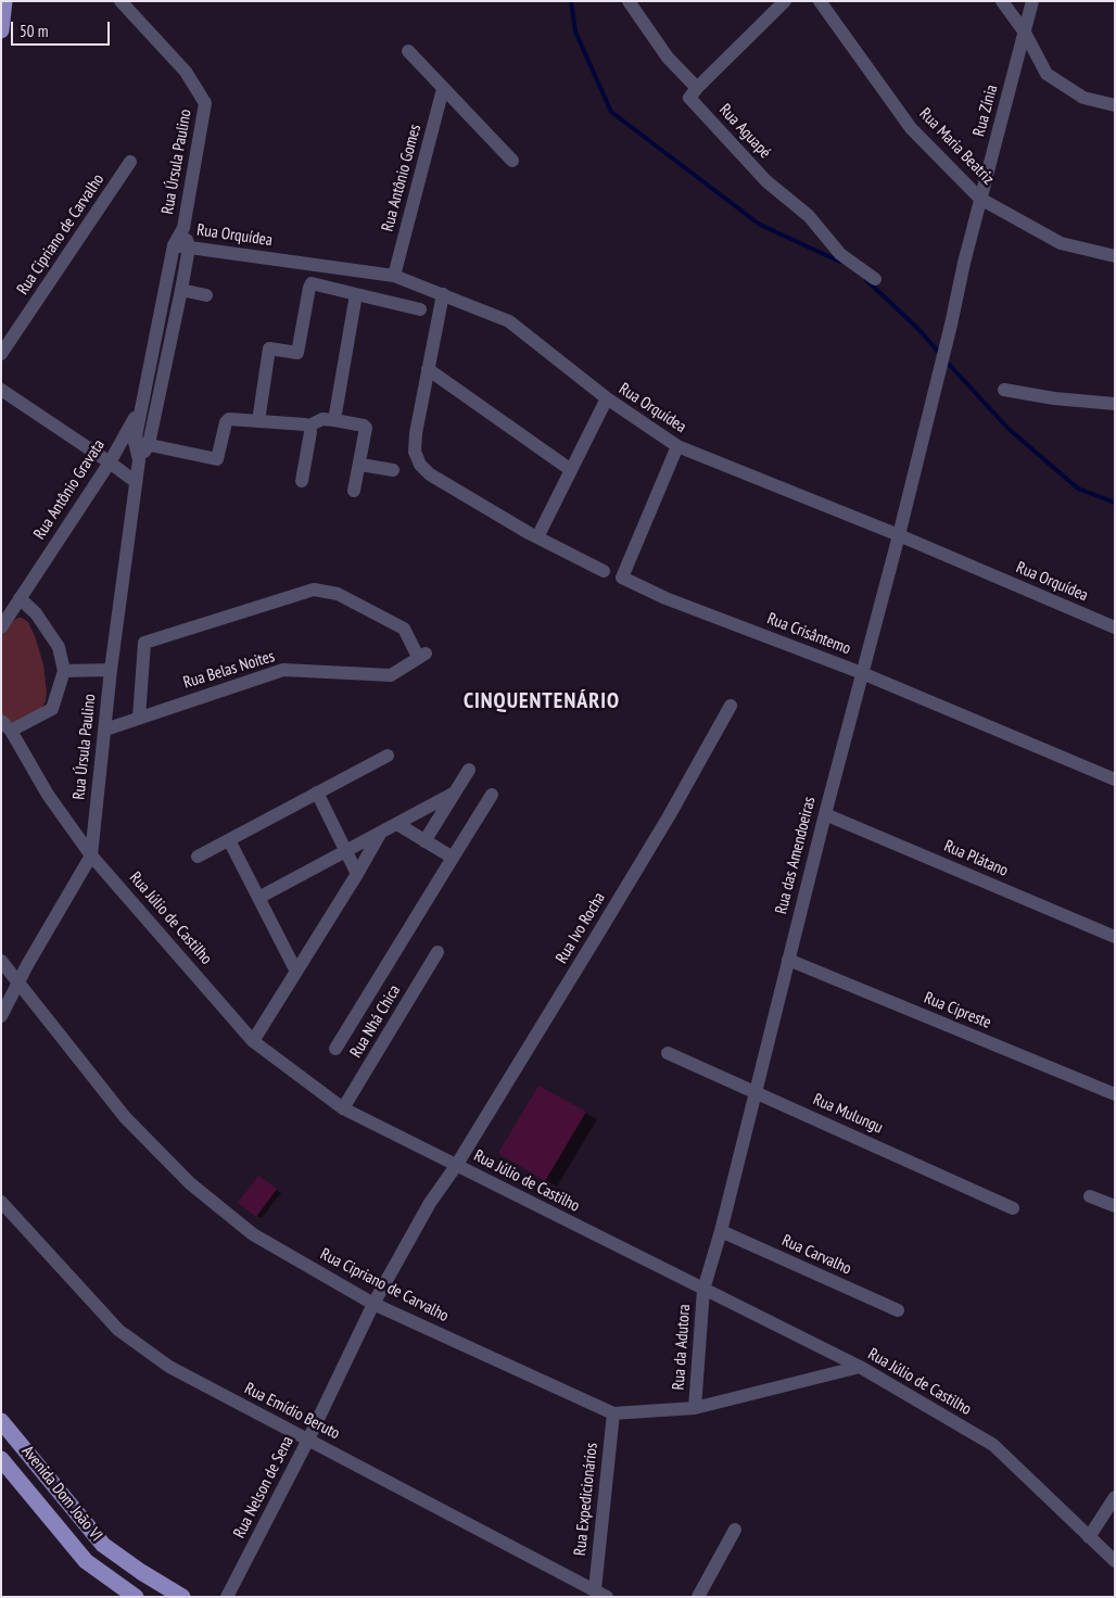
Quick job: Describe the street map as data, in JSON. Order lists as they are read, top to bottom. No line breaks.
{"streets":{"main road":["Avenida Dom João VI"],"street":["Rua Zínia","Rua Aguapé","Rua Maria Beatriz","Rua Úrsula Paulino","Rua Antônio Gomes","Rua Cipriano de Carvalho","Rua Orquídea","Rua Antônio Gravata","Rua Crisântemo","Rua Belas Noites","Rua das Amendoeiras","Rua Plátano","Rua Júlio de Castilho","Rua Ivo Rocha","Rua Cipreste","Rua Nhá Chica","Rua Mulungu","Rua Carvalho","Rua da Adutora","Rua Emídio Beruto","Rua Nelson de Sena","Rua Expedicionários"]},"crossings":[["Rua Zínia","Rua Maria Beatriz"],["Rua Zínia","Rua das Amendoeiras"],["Rua Úrsula Paulino","Rua Cipriano de Carvalho"],["Rua Úrsula Paulino","Rua Orquídea"],["Rua Úrsula Paulino","Rua Antônio Gravata"],["Rua Úrsula Paulino","Rua Belas Noites"],["Rua Úrsula Paulino","Rua Júlio de Castilho"],["Rua Antônio Gomes","Rua Orquídea"],["Rua Cipriano de Carvalho","Rua Júlio de Castilho"],["Rua Cipriano de Carvalho","Rua da Adutora"],["Rua Cipriano de Carvalho","Rua Nelson de Sena"],["Rua Cipriano de Carvalho","Rua Expedicionários"],["Rua Orquídea","Rua Crisântemo"],["Rua Orquídea","Rua das Amendoeiras"],["Rua Crisântemo","Rua das Amendoeiras"],["Rua das Amendoeiras","Rua Plátano"],["Rua das Amendoeiras","Rua Júlio de Castilho"],["Rua das Amendoeiras","Rua Cipreste"],["Rua das Amendoeiras","Rua Mulungu"],["Rua das Amendoeiras","Rua Carvalho"],["Rua das Amendoeiras","Rua da Adutora"],["Rua Júlio de Castilho","Rua Ivo Rocha"],["Rua Júlio de Castilho","Rua Nhá Chica"],["Rua Júlio de Castilho","Rua da Adutora"],["Rua Júlio de Castilho","Rua Nelson de Sena"],["Rua Ivo Rocha","Rua Nelson de Sena"],["Rua Emídio Beruto","Rua Nelson de Sena"],["Rua Emídio Beruto","Rua Expedicionários"]],"districts":["CINQUENTENÁRIO"],"scale_bar":"50 m"}
